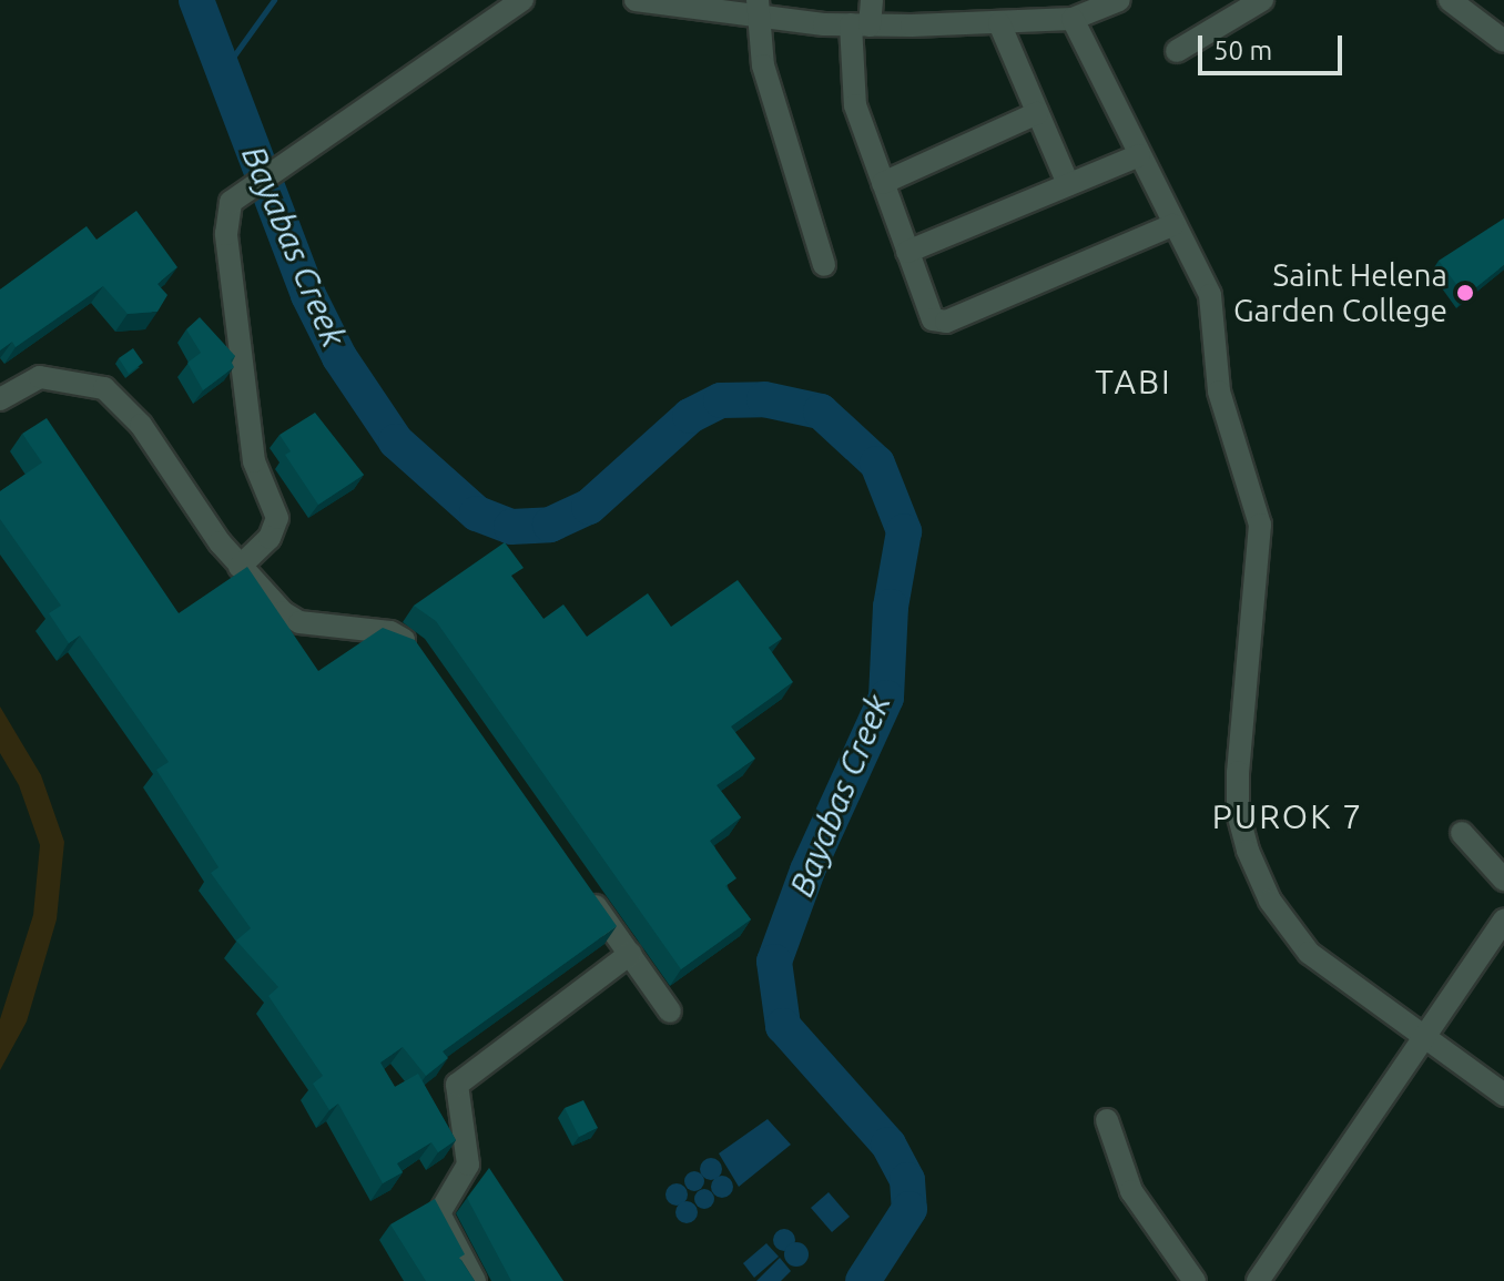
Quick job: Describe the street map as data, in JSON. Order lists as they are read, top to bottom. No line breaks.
{"districts":["TABI","PUROK 7"],"water":["Bayabas Creek"],"places":["Saint Helena Garden College"],"scale_bar":"50 m"}
